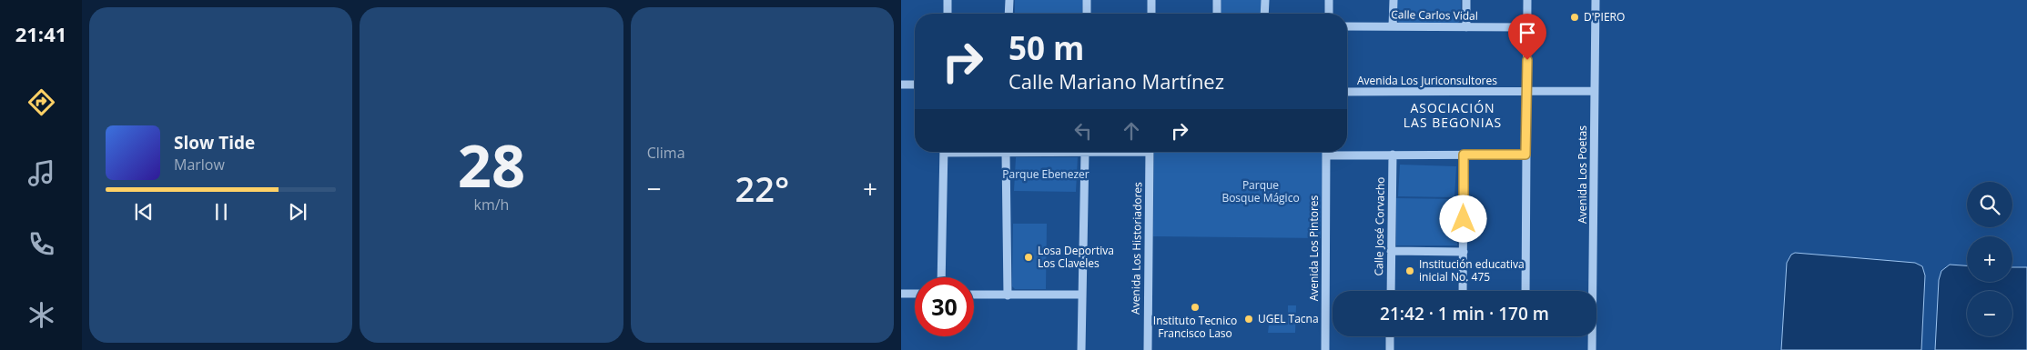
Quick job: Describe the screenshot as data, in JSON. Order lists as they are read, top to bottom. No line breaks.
{"streets":{"street":["Calle Carlos Vidal","Avenida Los Juriconsultores","Avenida Los Poetas","Calle José Corvacho","Avenida Los Historiadores","Avenida Los Pintores"]},"crossings":[["Avenida Los Juriconsultores","Avenida Los Poetas"]],"districts":["ASOCIACIÓN LAS BEGONIAS"],"parks":["Parque Ebenezer","Parque Bosque Mágico"],"places":["D'PIERO","Losa Deportiva Los Claveles","Institución educativa inicial No. 475","Instituto Tecnico Francisco Laso","UGEL Tacna"],"page":{"tabs":"21:41","tile":[["28","km/h"],"Clima"],"turn":["50 m","Calle Mariano Martínez"],"song":["Slow Tide","Marlow"],"heat":["−","22°","+"],"map_buttons":["+","−"],"limit":"30","trip":"21:42 · 1 min · 170 m"}}
